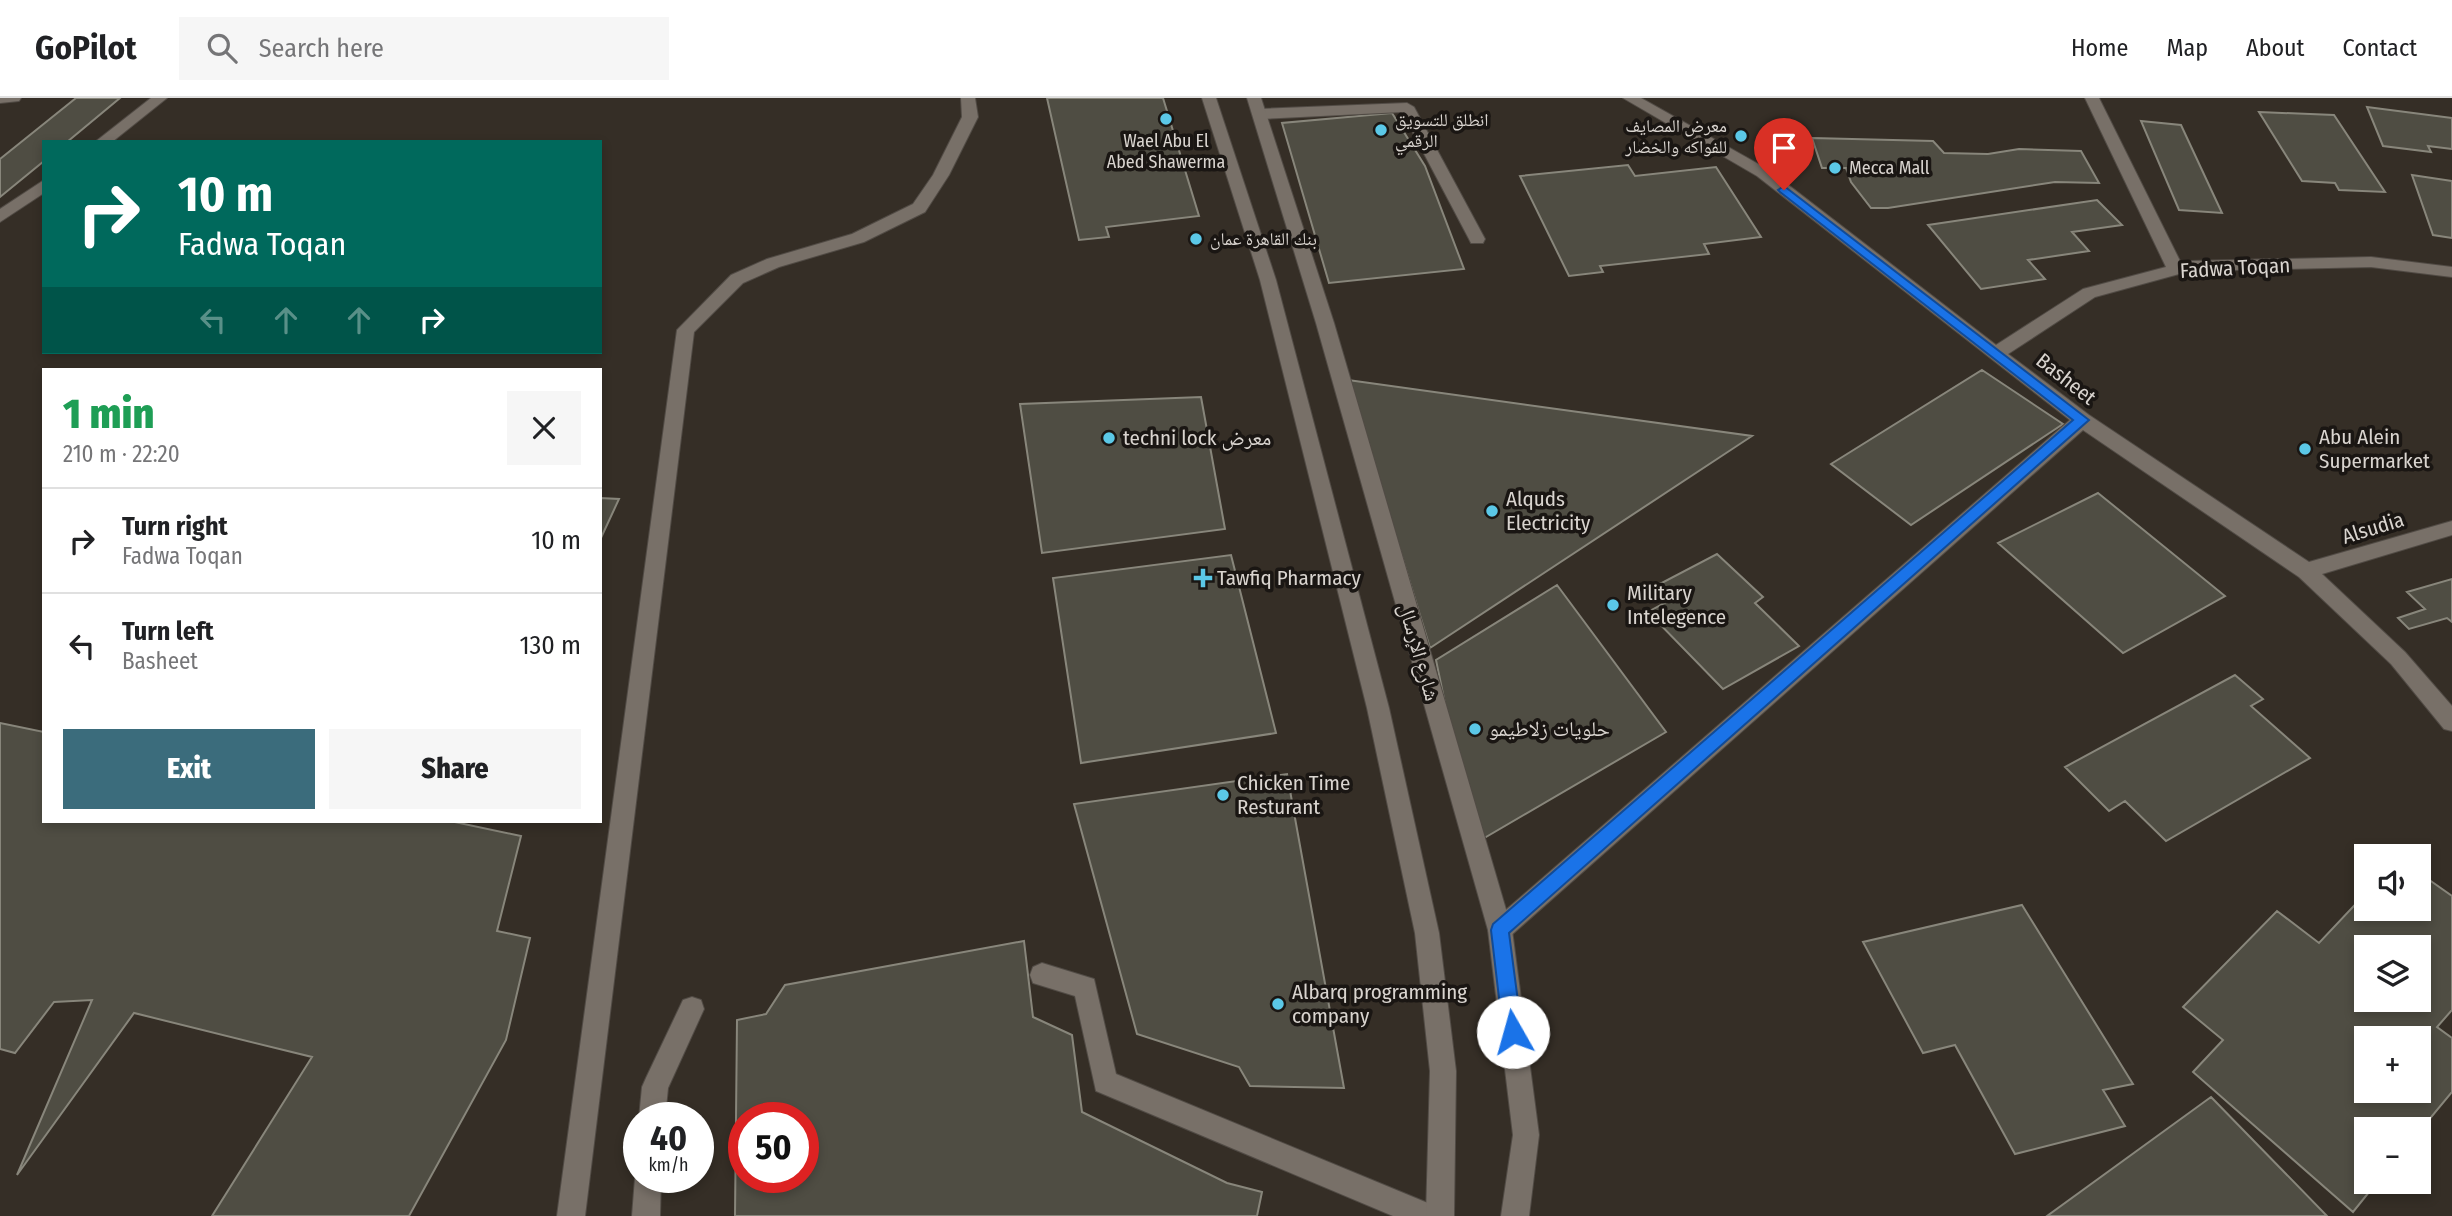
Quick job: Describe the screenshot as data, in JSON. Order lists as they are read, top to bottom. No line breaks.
{"streets":{"street":["Fadwa Toqan","Basheet","Alsudia","شارع الإرسال"]},"crossings":[["Fadwa Toqan","Basheet"],["Basheet","Alsudia"]],"places":{"other":["Wael Abu El Abed Shawerma","انطلق للتسويق الرقمي","معرض المصايف للفواكه والخضار","Mecca Mall","بنك القاهرة عمان","techni lock معرض","Abu Alein Supermarket","Alquds Electricity","Military Intelegence","حلويات زلاطيمو","Chicken Time Resturant","Albarq programming company"],"health":["Tawfiq Pharmacy"]},"page":{"header":"GoPilot","search":"Search here","nav":["Home","Map","About","Contact"],"turn":["10 m","Fadwa Toqan"],"heading":["1 min","210 m · 22:20"],"list":[{"name":"Turn right","note":"Fadwa Toqan","value":"10 m"},{"name":"Turn left","note":"Basheet","value":"130 m"}],"buttons":["Exit","Share"],"map_buttons":["+","−"],"speed":"40 km/h","limit":"50"}}
